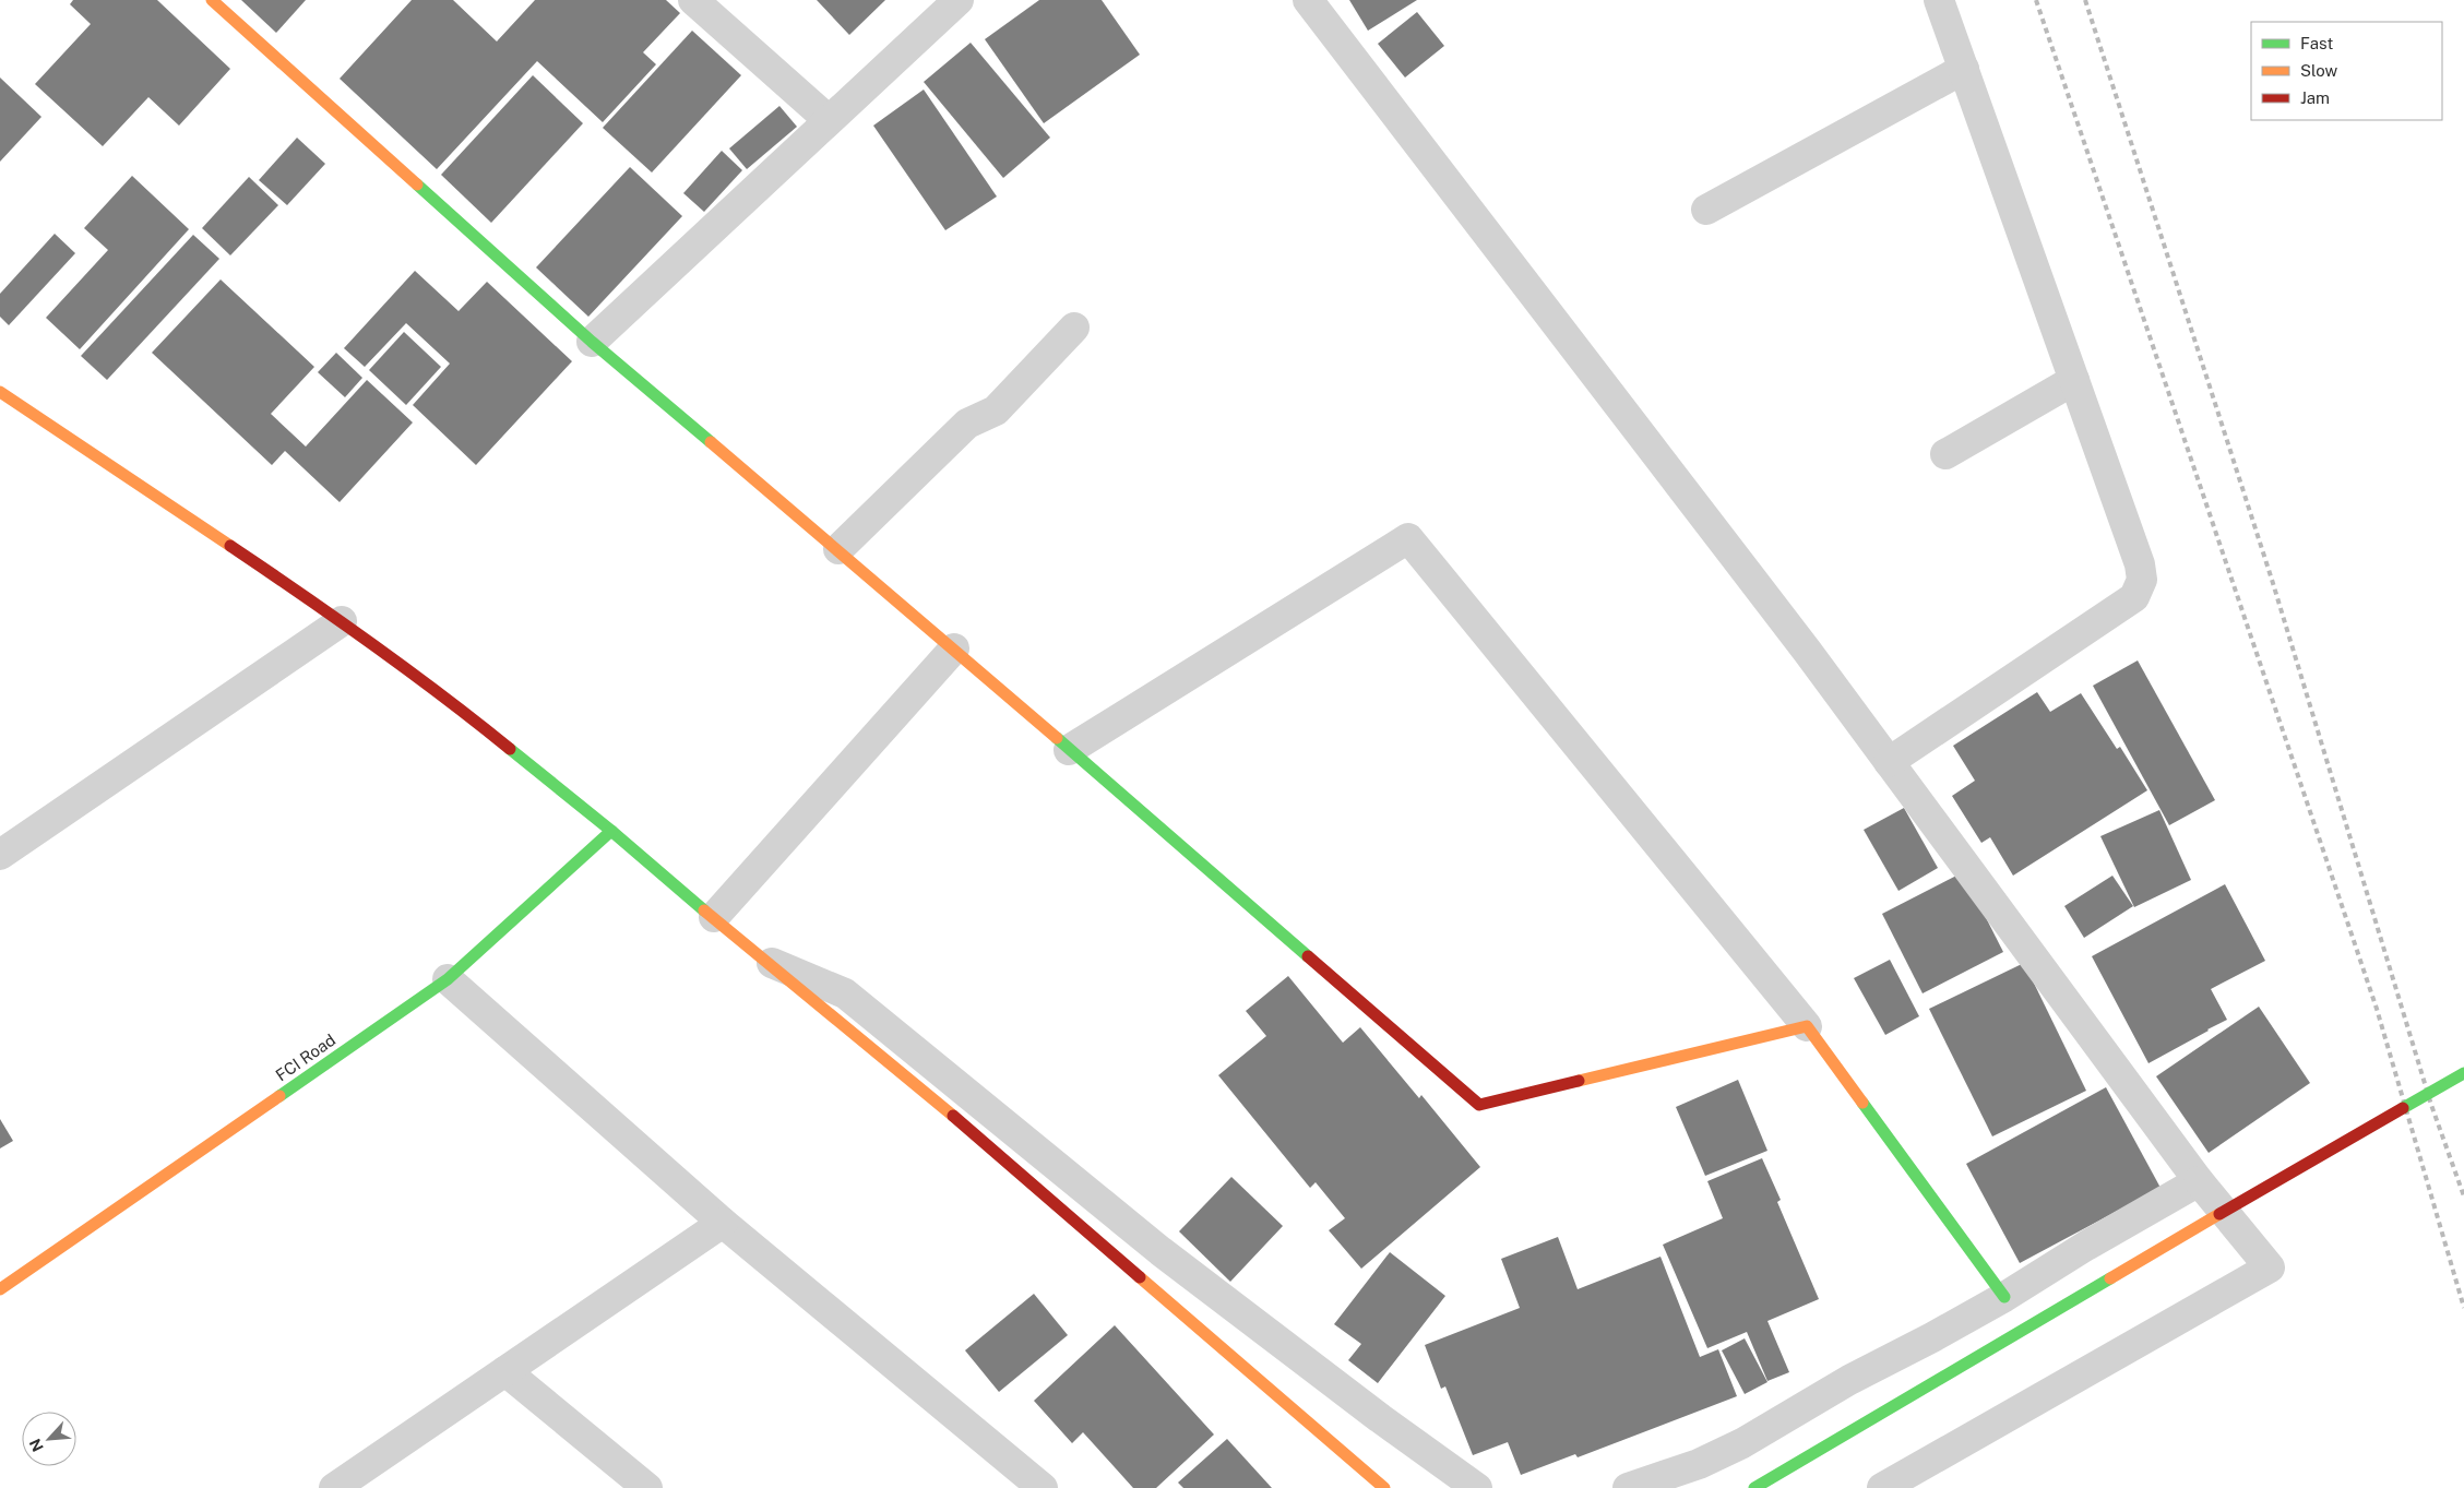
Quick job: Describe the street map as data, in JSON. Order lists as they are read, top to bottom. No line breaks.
{"streets":{"street":["FCI Road"]},"legend":["Fast","Slow","Jam"],"north":"bottom left"}
